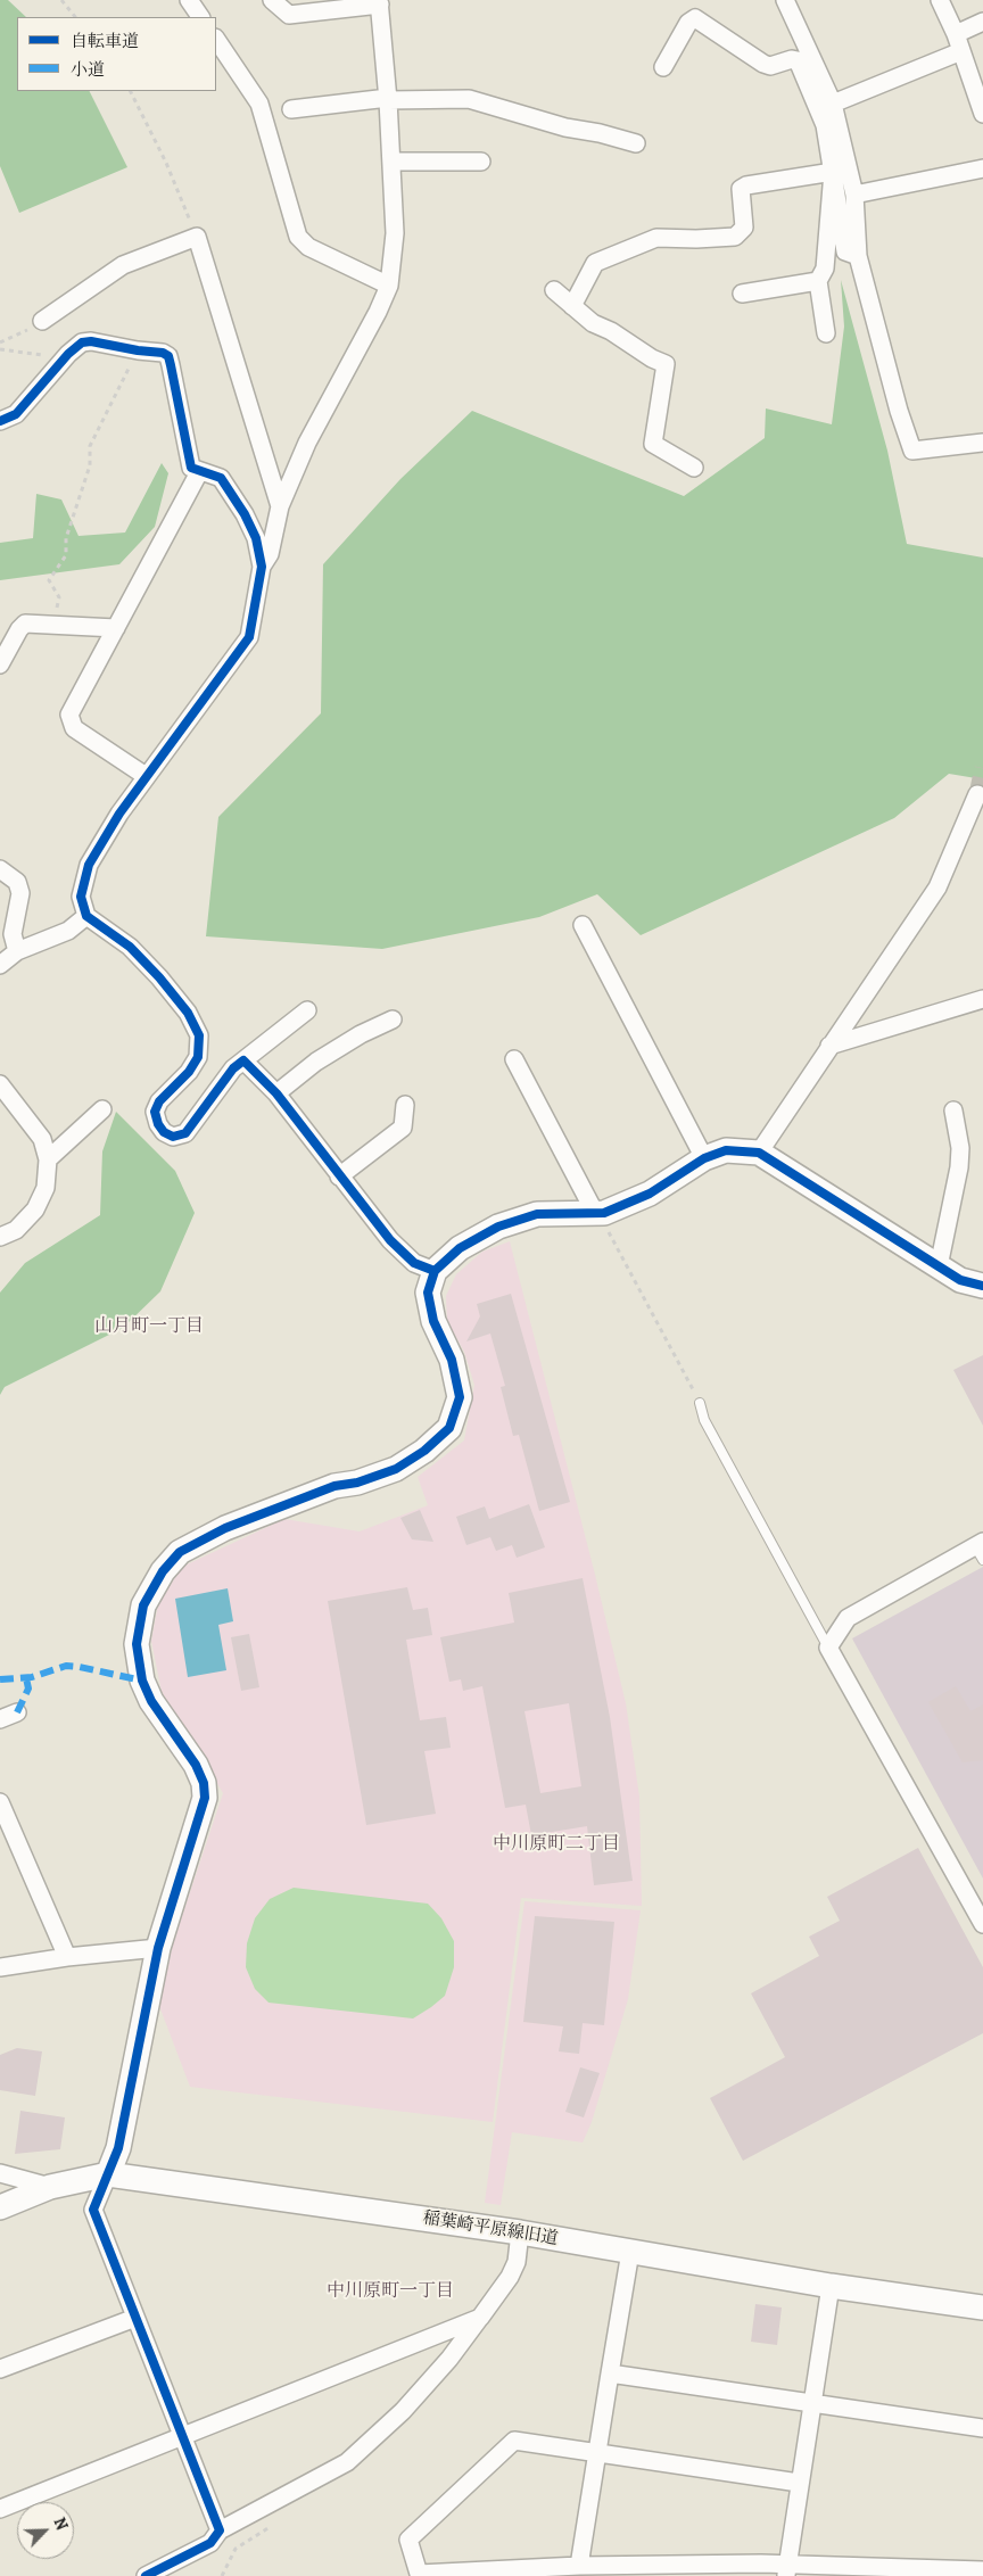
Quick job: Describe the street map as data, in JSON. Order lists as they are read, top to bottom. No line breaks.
{"streets":{"street":["稲葉崎平原線旧道"]},"districts":["山月町一丁目","中川原町二丁目","中川原町一丁目"],"legend":["自転車道","小道"],"north":"top right"}
